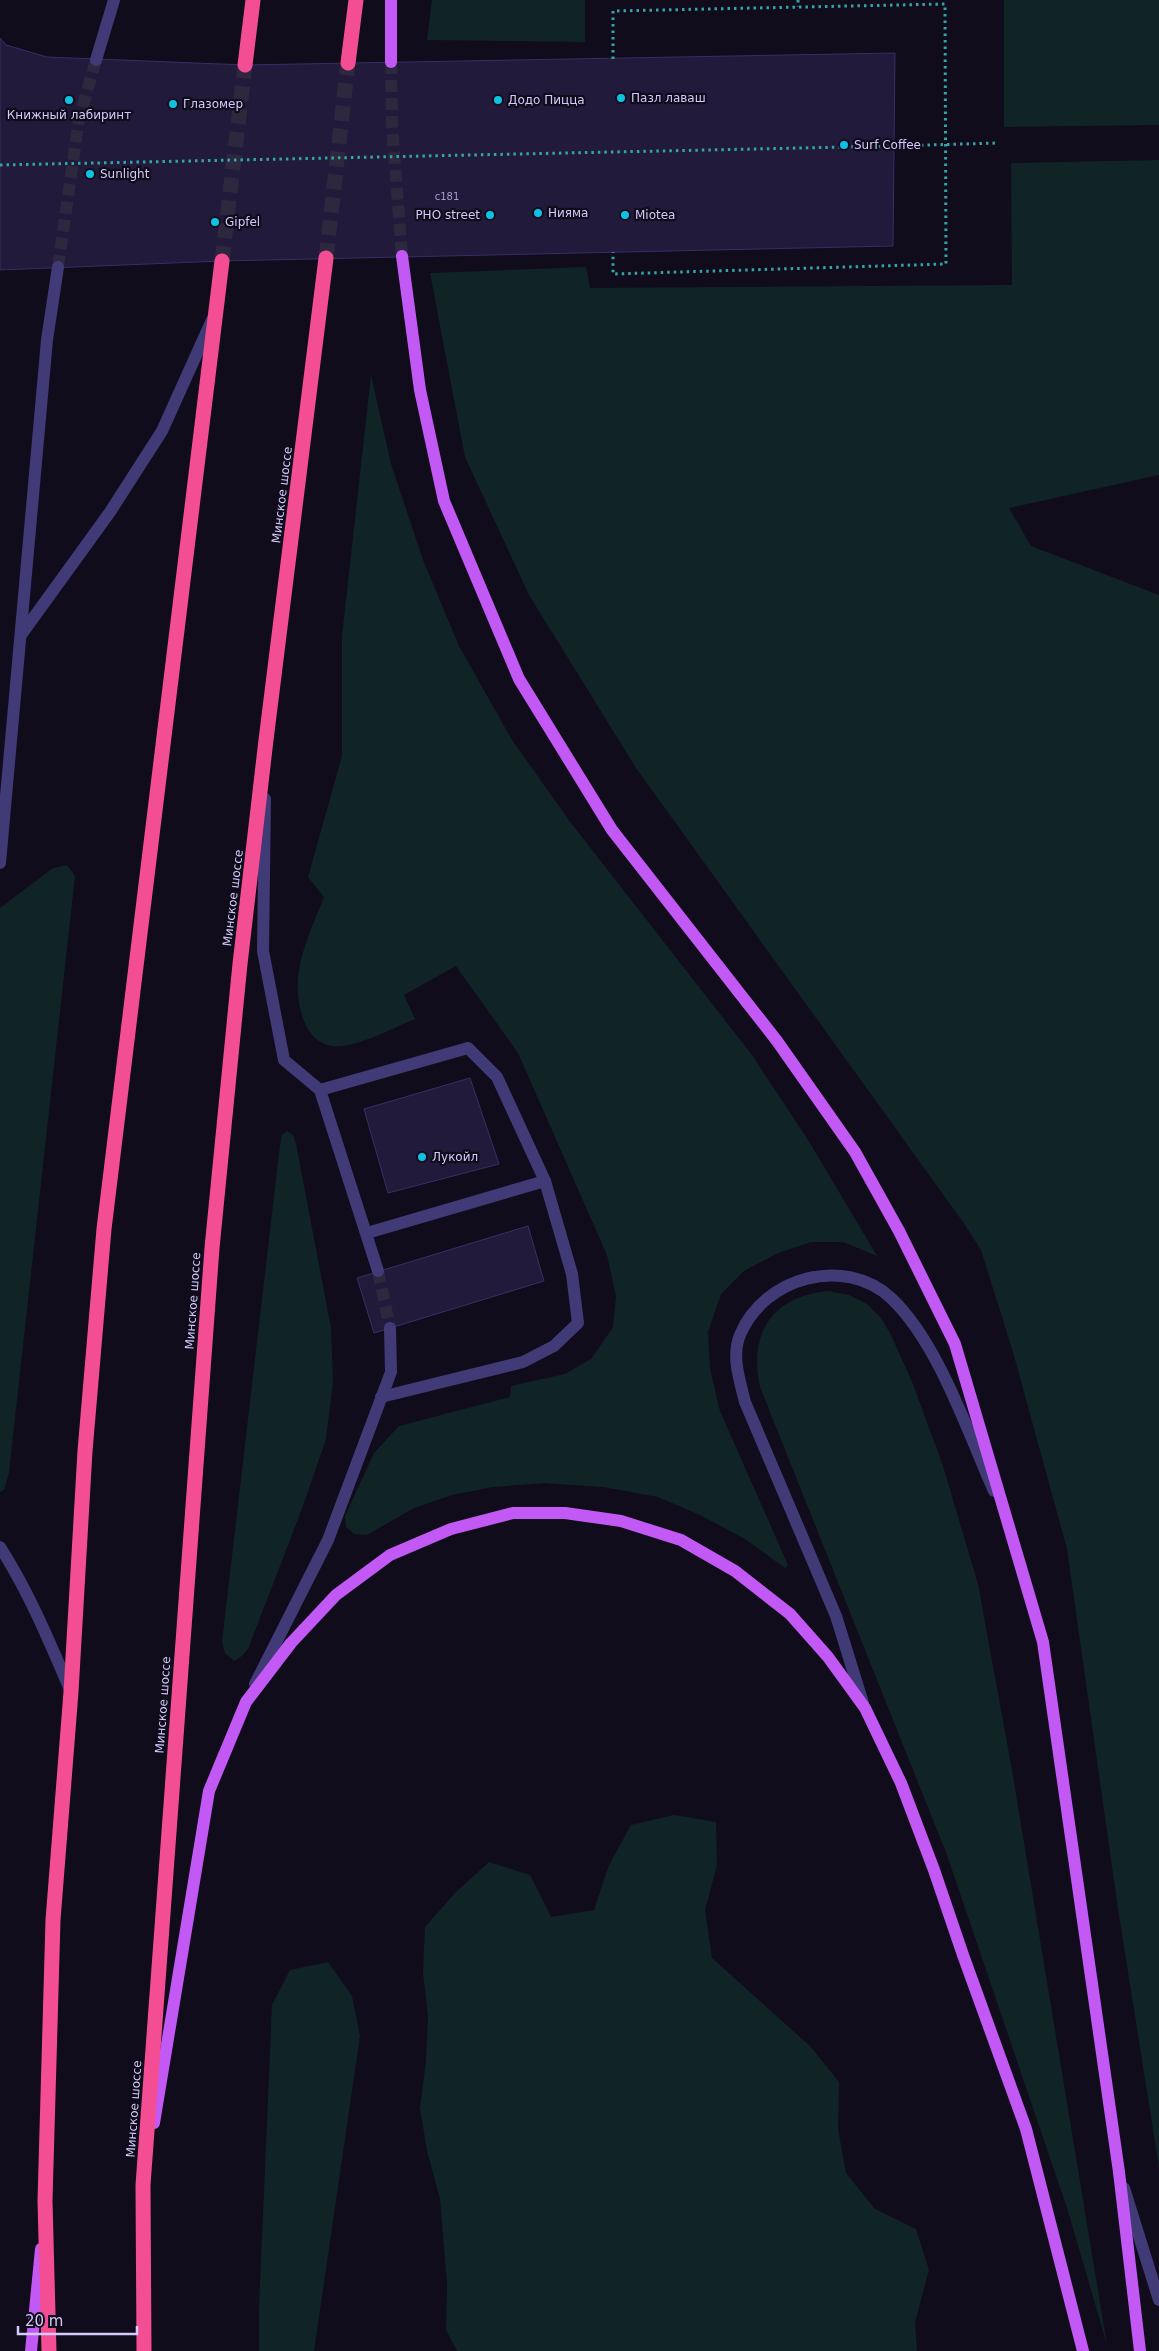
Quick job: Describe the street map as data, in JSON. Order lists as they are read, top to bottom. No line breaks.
{"streets":{"highway":["Минское шоссе"]},"places":["Пазл лаваш","Книжный лабиринт","Додо Пицца","Глазомер","Surf Coffee","Sunlight","Нияма","PHO street","Miotea","Gipfel","Лукойл"],"house_numbers":["с181"],"scale_bar":"20 m"}
